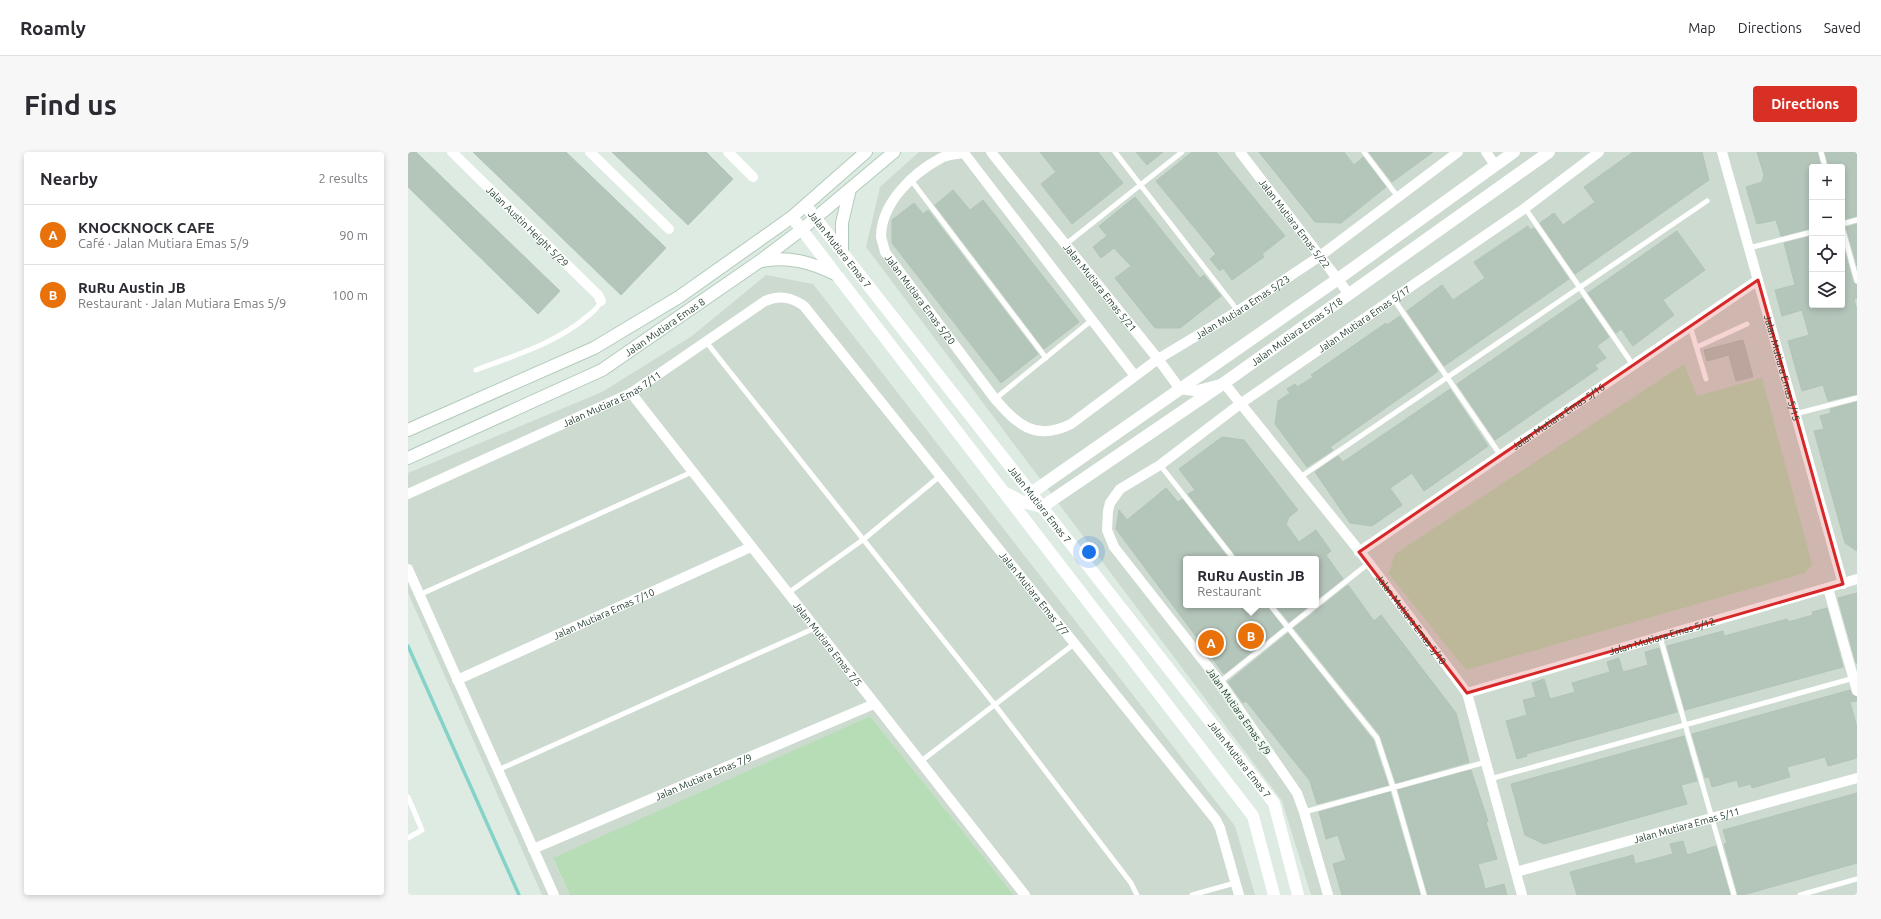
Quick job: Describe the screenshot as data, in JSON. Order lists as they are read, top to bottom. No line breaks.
{"streets":{"street":["Jalan Mutiara Emas 5/22","Jalan Austin Height 5/29","Jalan Mutiara Emas 7","Jalan Mutiara Emas 5/21","Jalan Mutiara Emas 5/20","Jalan Mutiara Emas 5/23","Jalan Mutiara Emas 5/17","Jalan Mutiara Emas 8","Jalan Mutiara Emas 5/18","Jalan Mutiara Emas 5/15","Jalan Mutiara Emas 7/11","Jalan Mutiara Emas 5/16","Jalan Mutiara Emas 7/7","Jalan Mutiara Emas 7/10","Jalan Mutiara Emas 5/10","Jalan Mutiara Emas 5/12","Jalan Mutiara Emas 7/5","Jalan Mutiara Emas 5/9","Jalan Mutiara Emas 7/9","Jalan Mutiara Emas 5/11"]},"crossings":[["Jalan Mutiara Emas 5/22","Jalan Mutiara Emas 5/23"],["Jalan Mutiara Emas 5/22","Jalan Mutiara Emas 5/18"],["Jalan Mutiara Emas 7","Jalan Mutiara Emas 8"],["Jalan Mutiara Emas 7","Jalan Mutiara Emas 5/18"],["Jalan Mutiara Emas 5/21","Jalan Mutiara Emas 5/23"],["Jalan Mutiara Emas 5/21","Jalan Mutiara Emas 5/18"],["Jalan Mutiara Emas 5/20","Jalan Mutiara Emas 5/23"],["Jalan Mutiara Emas 5/17","Jalan Mutiara Emas 5/10"],["Jalan Mutiara Emas 5/17","Jalan Mutiara Emas 5/9"],["Jalan Mutiara Emas 5/18","Jalan Mutiara Emas 5/10"],["Jalan Mutiara Emas 5/15","Jalan Mutiara Emas 5/16"],["Jalan Mutiara Emas 5/15","Jalan Mutiara Emas 5/12"],["Jalan Mutiara Emas 7/11","Jalan Mutiara Emas 7/7"],["Jalan Mutiara Emas 7/11","Jalan Mutiara Emas 7/5"],["Jalan Mutiara Emas 5/16","Jalan Mutiara Emas 5/10"],["Jalan Mutiara Emas 7/10","Jalan Mutiara Emas 7/5"],["Jalan Mutiara Emas 5/10","Jalan Mutiara Emas 5/12"],["Jalan Mutiara Emas 5/10","Jalan Mutiara Emas 5/11"],["Jalan Mutiara Emas 7/5","Jalan Mutiara Emas 7/9"]],"page":{"header":"Roamly","nav":["Map","Directions","Saved"],"buttons":"Directions","title":"Find us","heading":["Nearby","2 results"],"map_buttons":["+","−"],"list":[{"mark":"A","name":"KNOCKNOCK CAFE","note":"Café · Jalan Mutiara Emas 5/9","value":"90 m"},{"mark":"B","name":"RuRu Austin JB","note":"Restaurant · Jalan Mutiara Emas 5/9","value":"100 m"}],"popup":["RuRu Austin JB","Restaurant"],"pins":["B","A"]}}
